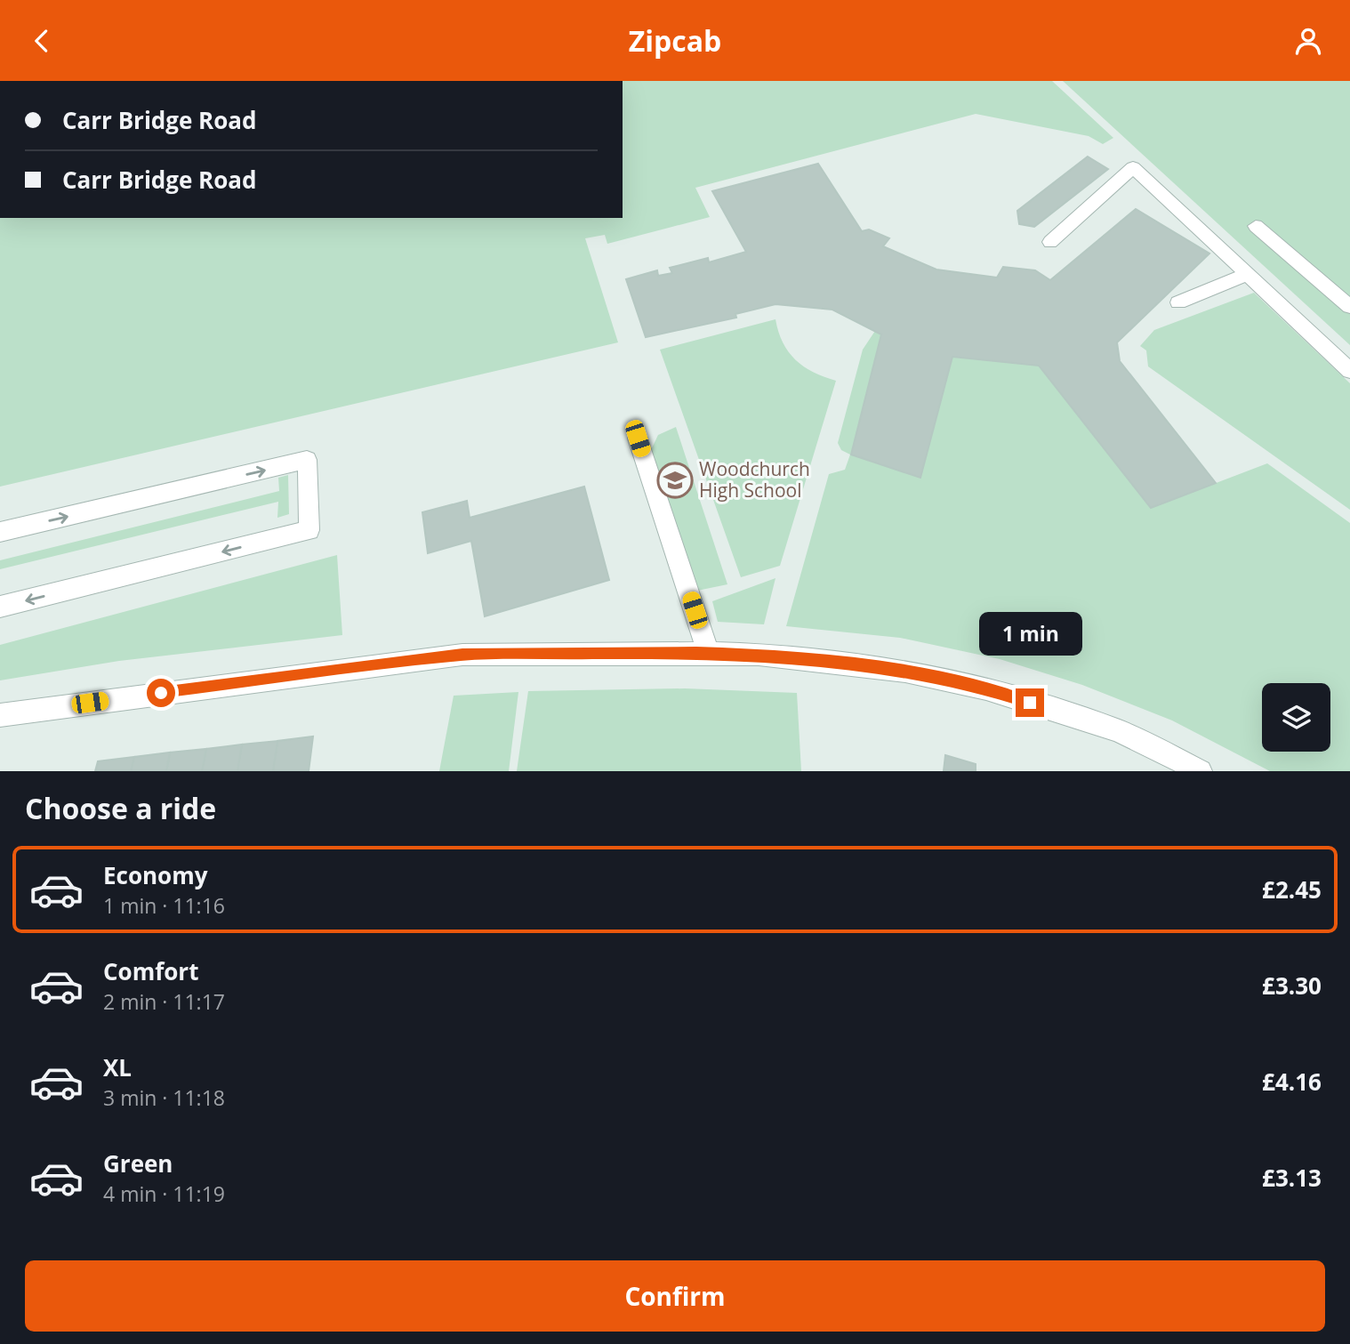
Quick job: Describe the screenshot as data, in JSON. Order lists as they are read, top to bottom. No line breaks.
{"places":{"school or university":["Woodchurch High School"]},"page":{"header":"Zipcab","banner":["Carr Bridge Road","Carr Bridge Road"],"bubble":"1 min","heading":"Choose a ride","list":[{"name":"Economy","note":"1 min · 11:16","value":"£2.45"},{"name":"Comfort","note":"2 min · 11:17","value":"£3.30"},{"name":"XL","note":"3 min · 11:18","value":"£4.16"},{"name":"Green","note":"4 min · 11:19","value":"£3.13"}],"buttons":"Confirm"}}
